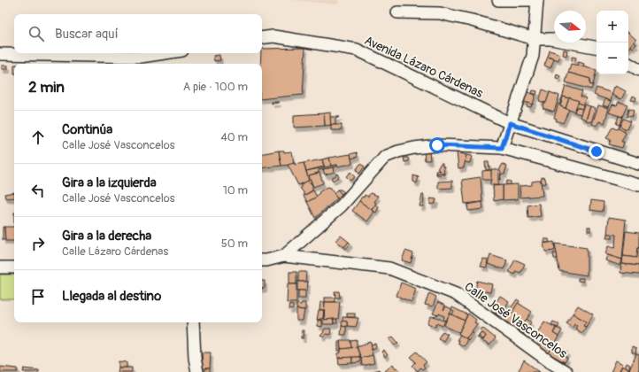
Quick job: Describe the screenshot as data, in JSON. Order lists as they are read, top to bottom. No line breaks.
{"streets":{"street":["Avenida Lázaro Cárdenas","Calle José Vasconcelos"]},"north":"right","page":{"map_buttons":["+","−"],"search":"Buscar aquí","heading":["2 min","A pie · 100 m"],"list":[["Continúa","Calle José Vasconcelos","40 m"],["Gira a la izquierda","Calle José Vasconcelos","10 m"],["Gira a la derecha","Calle Lázaro Cárdenas","50 m"],"Llegada al destino"]}}
